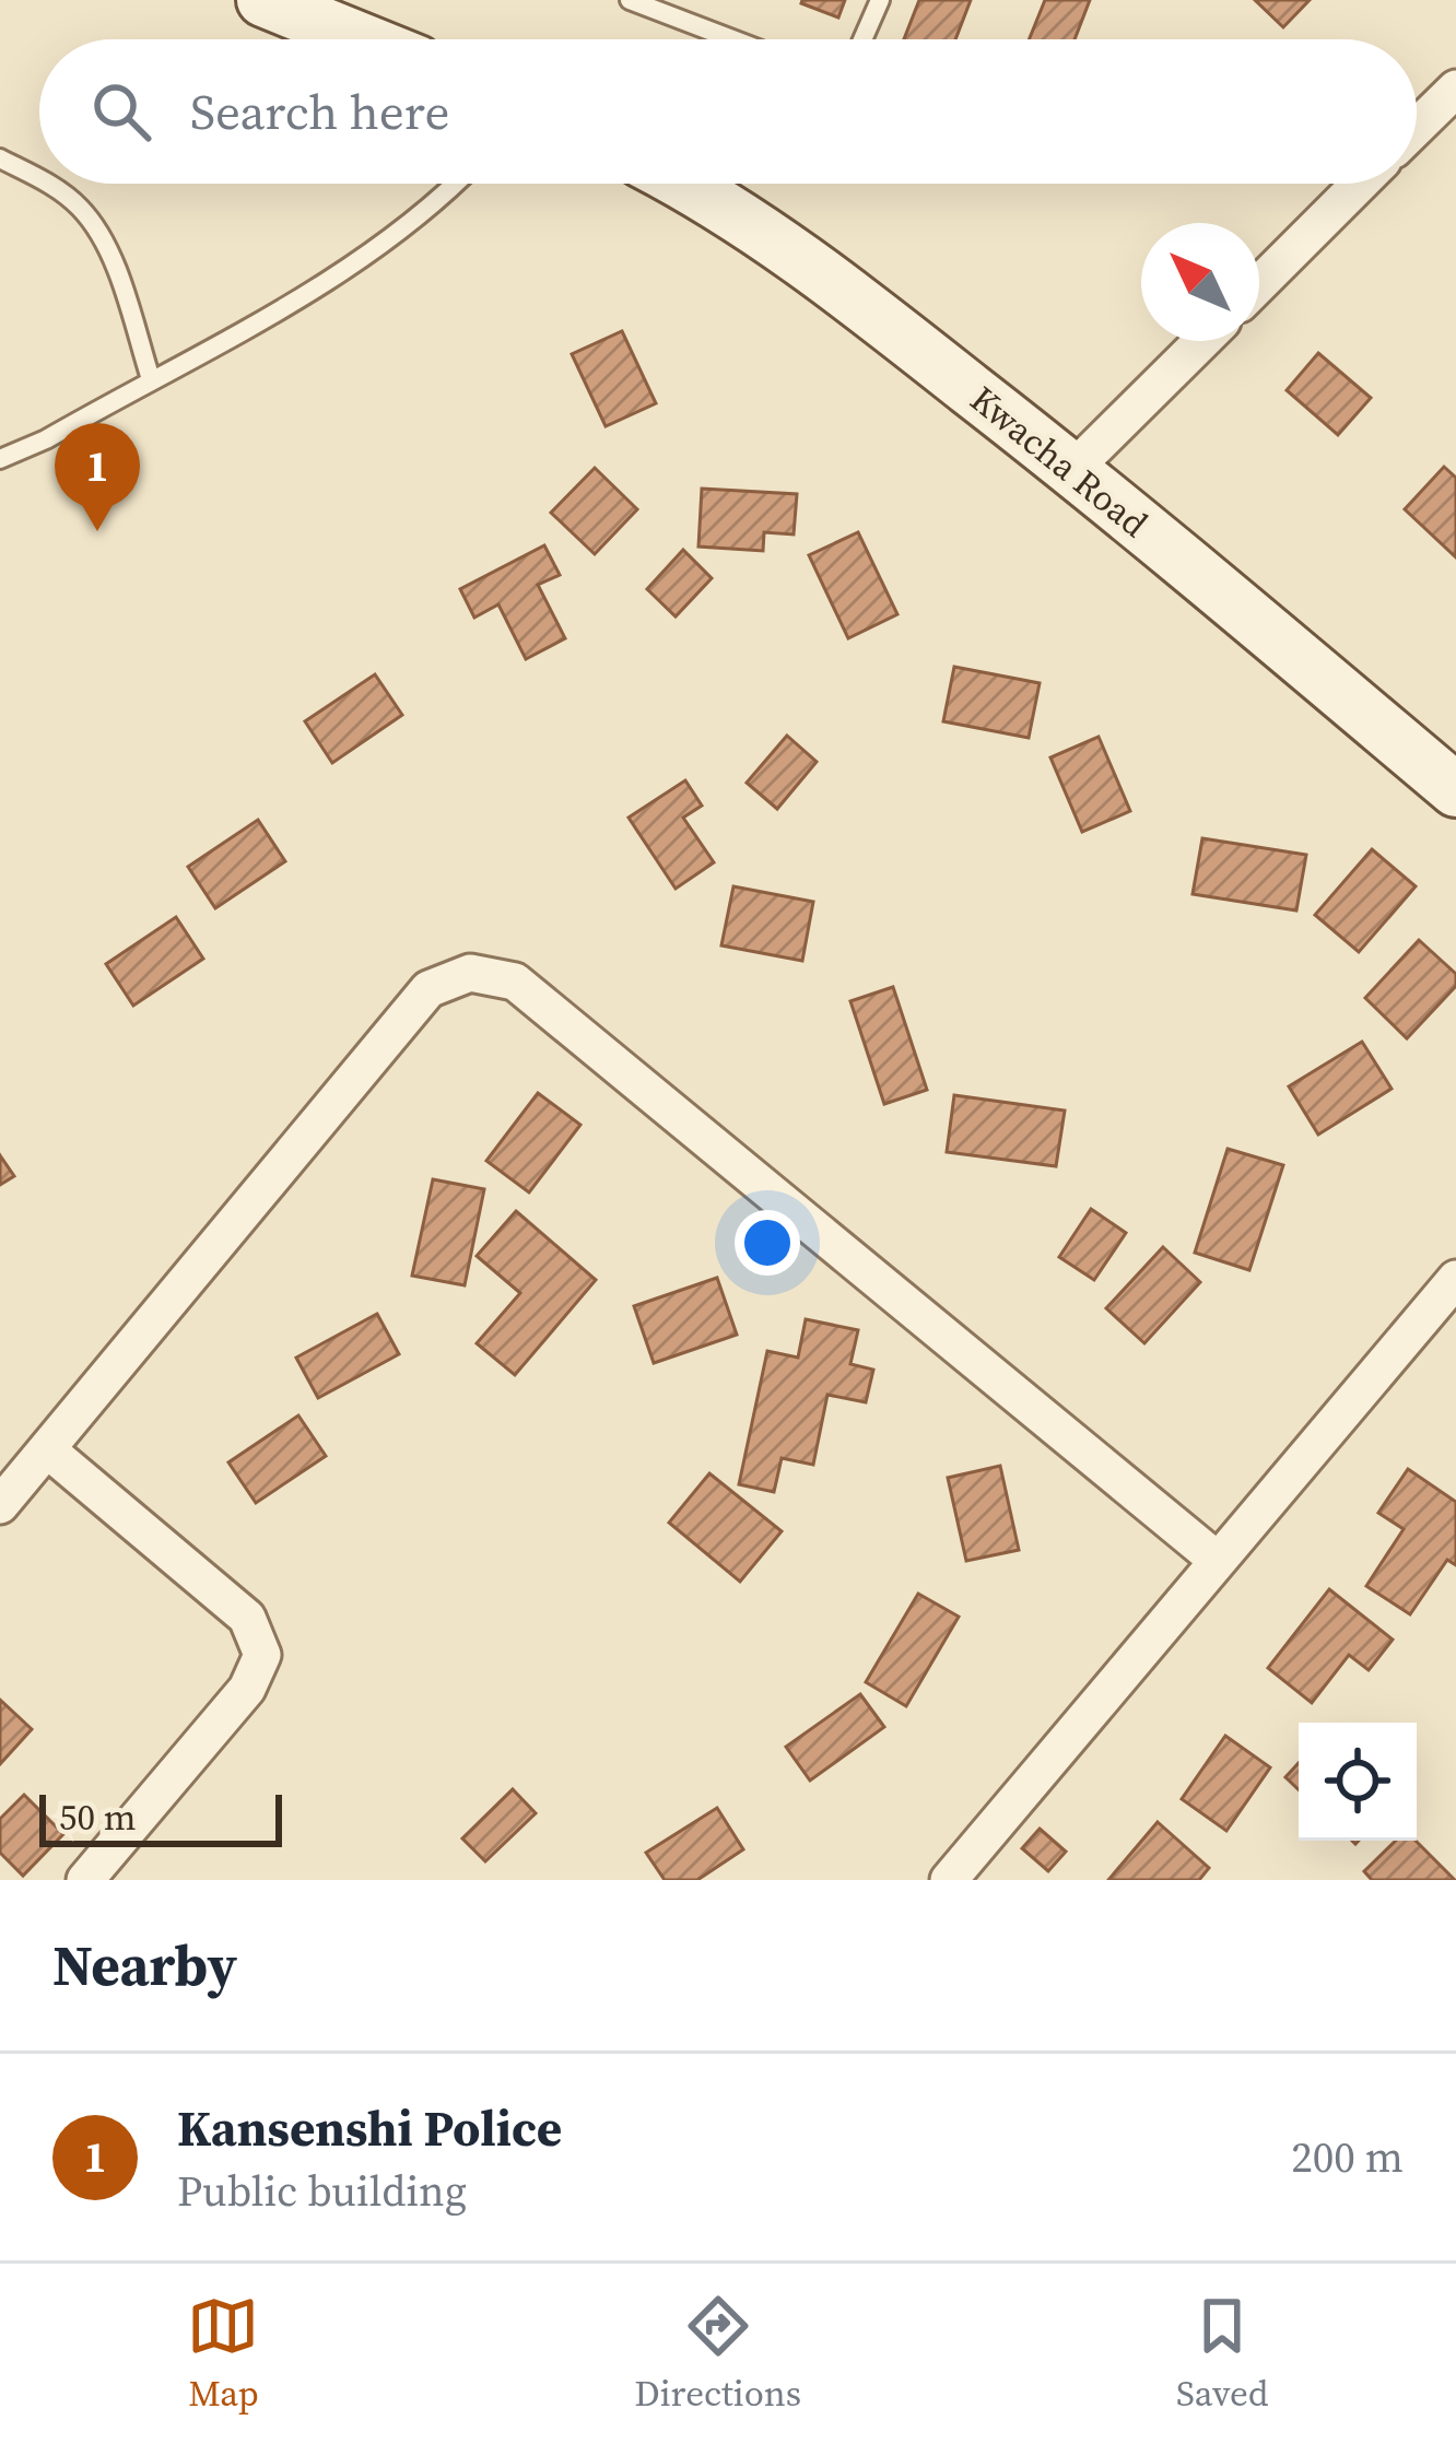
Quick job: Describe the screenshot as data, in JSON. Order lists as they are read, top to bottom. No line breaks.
{"streets":{"main road":["Kwacha Road"]},"scale_bar":"50 m","north":"top left","page":{"search":"Search here","pins":"1","scale":"50 m","heading":"Nearby","list":[{"mark":"1","name":"Kansenshi Police","note":"Public building","value":"200 m"}],"nav":["Map","Directions","Saved"]}}
